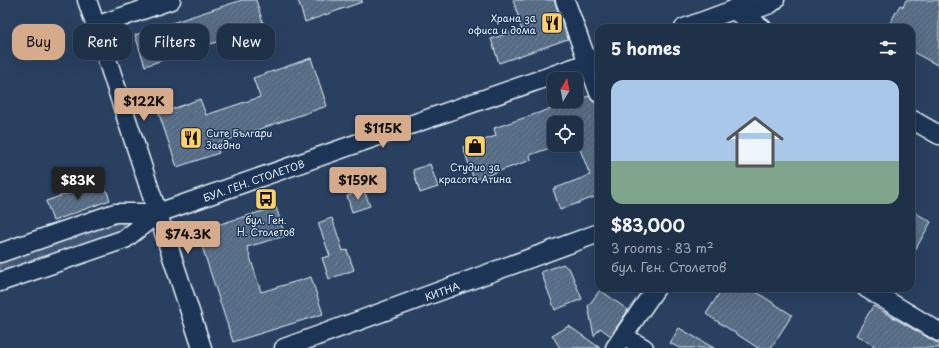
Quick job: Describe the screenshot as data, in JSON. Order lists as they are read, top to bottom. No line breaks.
{"streets":{"street":["БУЛ. ГЕН. СТОЛЕТОВ","КИТНА"]},"places":{"restaurant":["Храна за офиса и дома","Сите Българи Заедно"],"shop":["Студио за красота Атина"],"bus stop":["бул. Ген. Н. Столетов"]},"north":"top","page":{"chip":["Buy","Rent","Filters","New"],"heading":"5 homes","list":[{"name":"$83,000","note":"3 rooms · 83 m² · бул. Ген. Столетов"}],"price":["$122K","$115K","$83K","$159K","$74.3K"]}}
